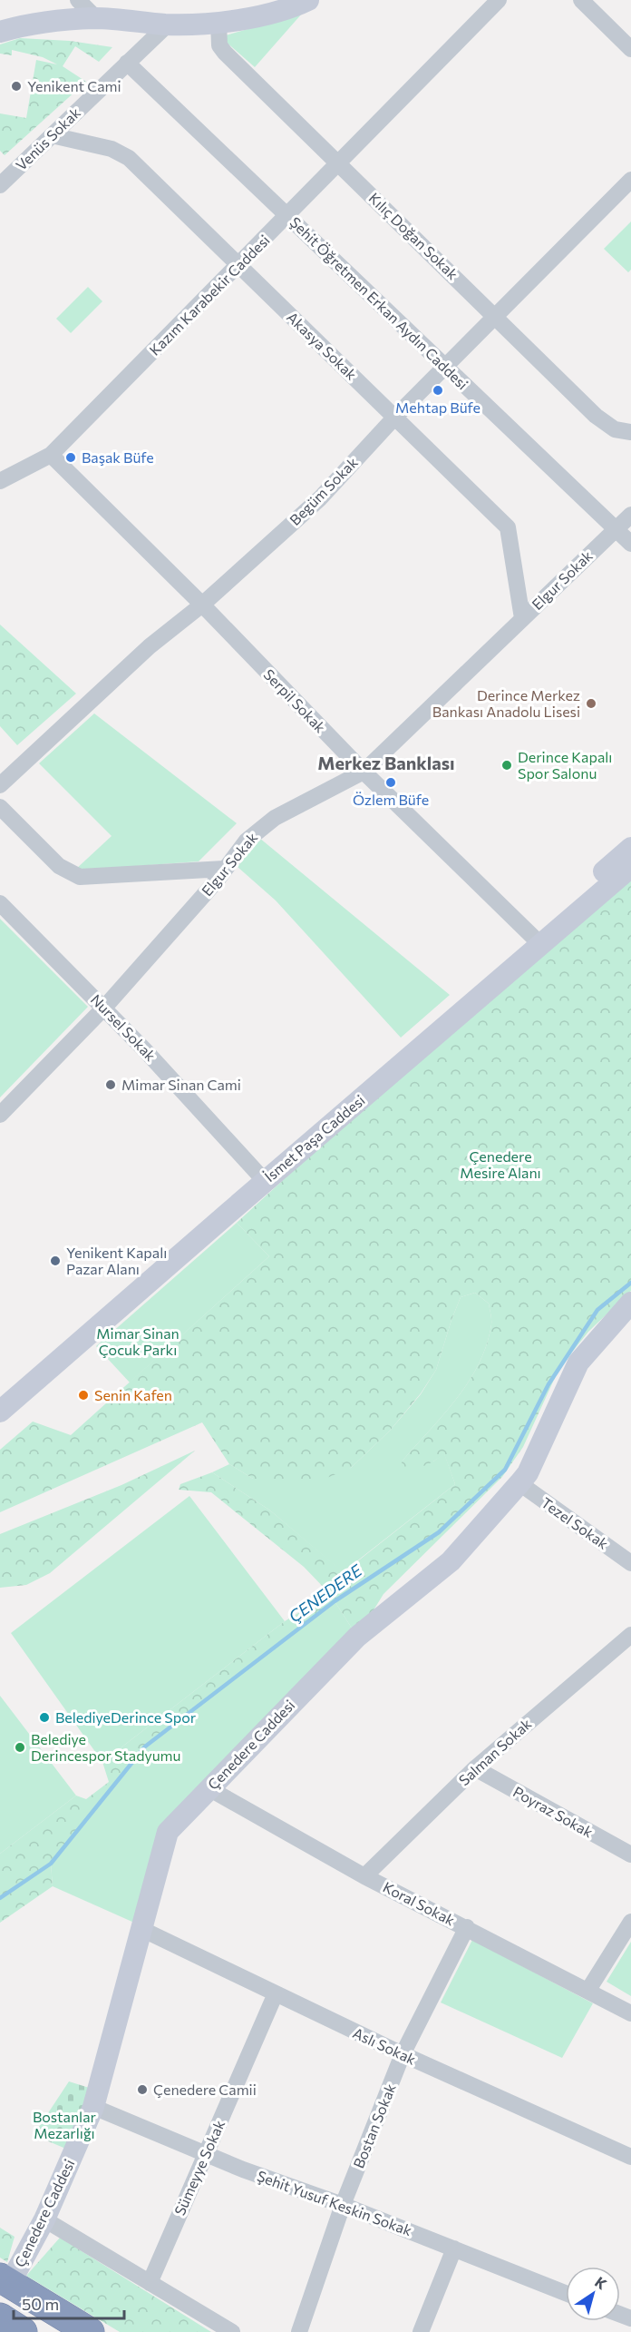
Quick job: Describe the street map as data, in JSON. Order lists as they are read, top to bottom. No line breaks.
{"streets":{"street":["Venüs Sokak","Kılıç Doğan Sokak","Kazım Karabekir Caddesi","Şehit Öğretmen Erkan Aydın Caddesi","Akasya Sokak","Begüm Sokak","Elgur Sokak","Serpil Sokak","Nursel Sokak","İsmet Paşa Caddesi","Tezel Sokak","Çenedere Caddesi","Salman Sokak","Poyraz Sokak","Koral Sokak","Aslı Sokak","Bostan Sokak","Sümeyye Sokak","Şehit Yusuf Keskin Sokak"]},"crossings":[["Venüs Sokak","Şehit Öğretmen Erkan Aydın Caddesi"],["Venüs Sokak","Akasya Sokak"],["Kılıç Doğan Sokak","Kazım Karabekir Caddesi"],["Kılıç Doğan Sokak","Begüm Sokak"],["Kazım Karabekir Caddesi","Şehit Öğretmen Erkan Aydın Caddesi"],["Kazım Karabekir Caddesi","Akasya Sokak"],["Kazım Karabekir Caddesi","Serpil Sokak"],["Şehit Öğretmen Erkan Aydın Caddesi","Begüm Sokak"],["Şehit Öğretmen Erkan Aydın Caddesi","Elgur Sokak"],["Akasya Sokak","Begüm Sokak"],["Akasya Sokak","Elgur Sokak"],["Begüm Sokak","Serpil Sokak"],["Elgur Sokak","Serpil Sokak"],["Elgur Sokak","Nursel Sokak"],["Serpil Sokak","İsmet Paşa Caddesi"],["Nursel Sokak","İsmet Paşa Caddesi"],["Tezel Sokak","Çenedere Caddesi"],["Çenedere Caddesi","Koral Sokak"],["Çenedere Caddesi","Aslı Sokak"],["Çenedere Caddesi","Şehit Yusuf Keskin Sokak"],["Salman Sokak","Poyraz Sokak"],["Salman Sokak","Koral Sokak"],["Koral Sokak","Bostan Sokak"],["Aslı Sokak","Bostan Sokak"],["Aslı Sokak","Sümeyye Sokak"],["Bostan Sokak","Şehit Yusuf Keskin Sokak"],["Sümeyye Sokak","Şehit Yusuf Keskin Sokak"]],"districts":["Merkez Banklası"],"water":["ÇENEDERE"],"parks":["Çenedere Mesire Alanı","Mimar Sinan Çocuk Parkı","Bostanlar Mezarlığı"],"places":["Yenikent Cami","Mehtap Büfe","Başak Büfe","Derince Merkez Bankası Anadolu Lisesi","Derince Kapalı Spor Salonu","Özlem Büfe","Mimar Sinan Cami","Yenikent Kapalı Pazar Alanı","Senin Kafen","BelediyeDerince Spor","Belediye Derincespor Stadyumu","Çenedere Camii"],"scale_bar":"50 m","north":"top right"}
